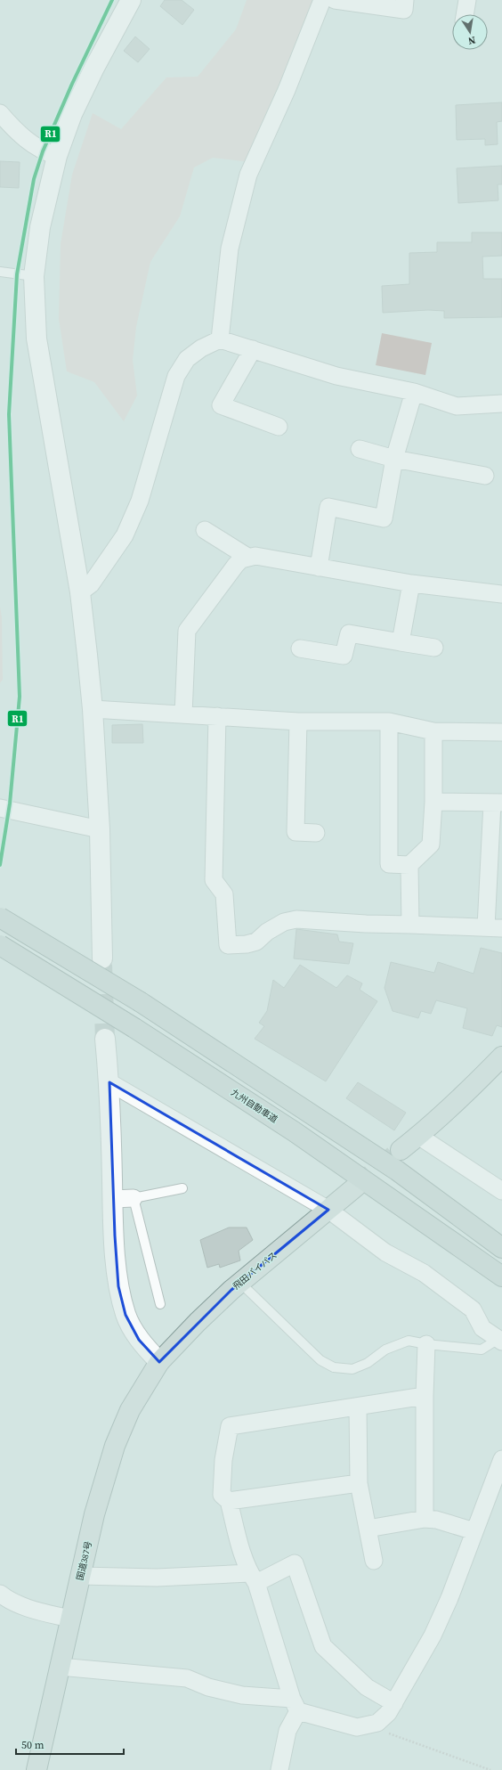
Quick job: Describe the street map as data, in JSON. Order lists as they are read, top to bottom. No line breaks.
{"streets":{"highway":["九州自動車道","飛田バイパス","国道387号"]},"crossings":[["飛田バイパス","国道387号"]],"lines":["transit line R1"],"scale_bar":"50 m","north":"bottom"}
